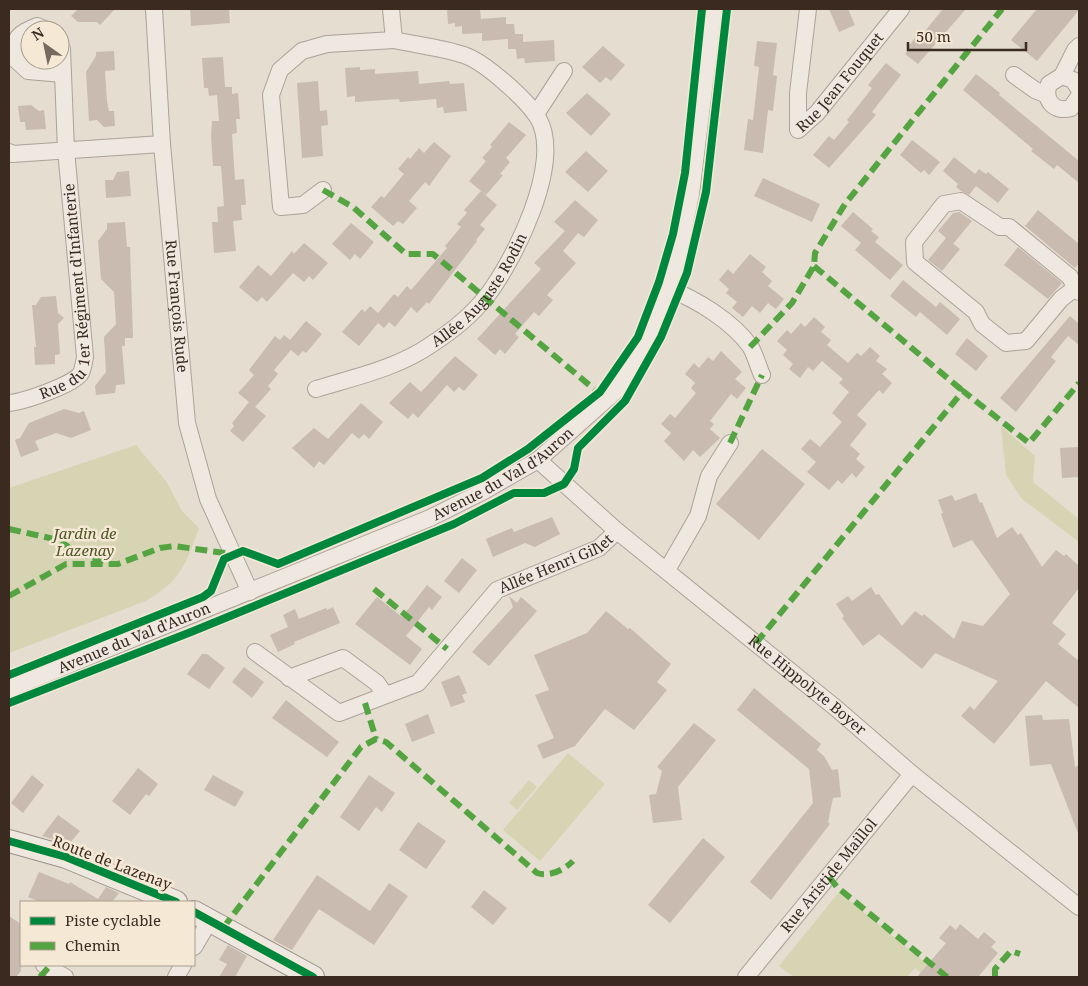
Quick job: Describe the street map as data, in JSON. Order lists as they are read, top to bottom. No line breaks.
{"streets":{"street":["Rue Jean Fouquet","Rue du 1er Régiment d'Infanterie","Allée Auguste Rodin","Rue François Rude","Avenue du Val d'Auron","Allée Henri Gillet","Rue Hippolyte Boyer","Route de Lazenay","Rue Aristide Maillol"]},"crossings":[["Rue François Rude","Avenue du Val d'Auron"],["Avenue du Val d'Auron","Rue Hippolyte Boyer"],["Allée Henri Gillet","Rue Hippolyte Boyer"],["Rue Hippolyte Boyer","Rue Aristide Maillol"]],"parks":["Jardin de Lazenay"],"legend":["Piste cyclable","Chemin"],"scale_bar":"50 m","north":"top left"}
